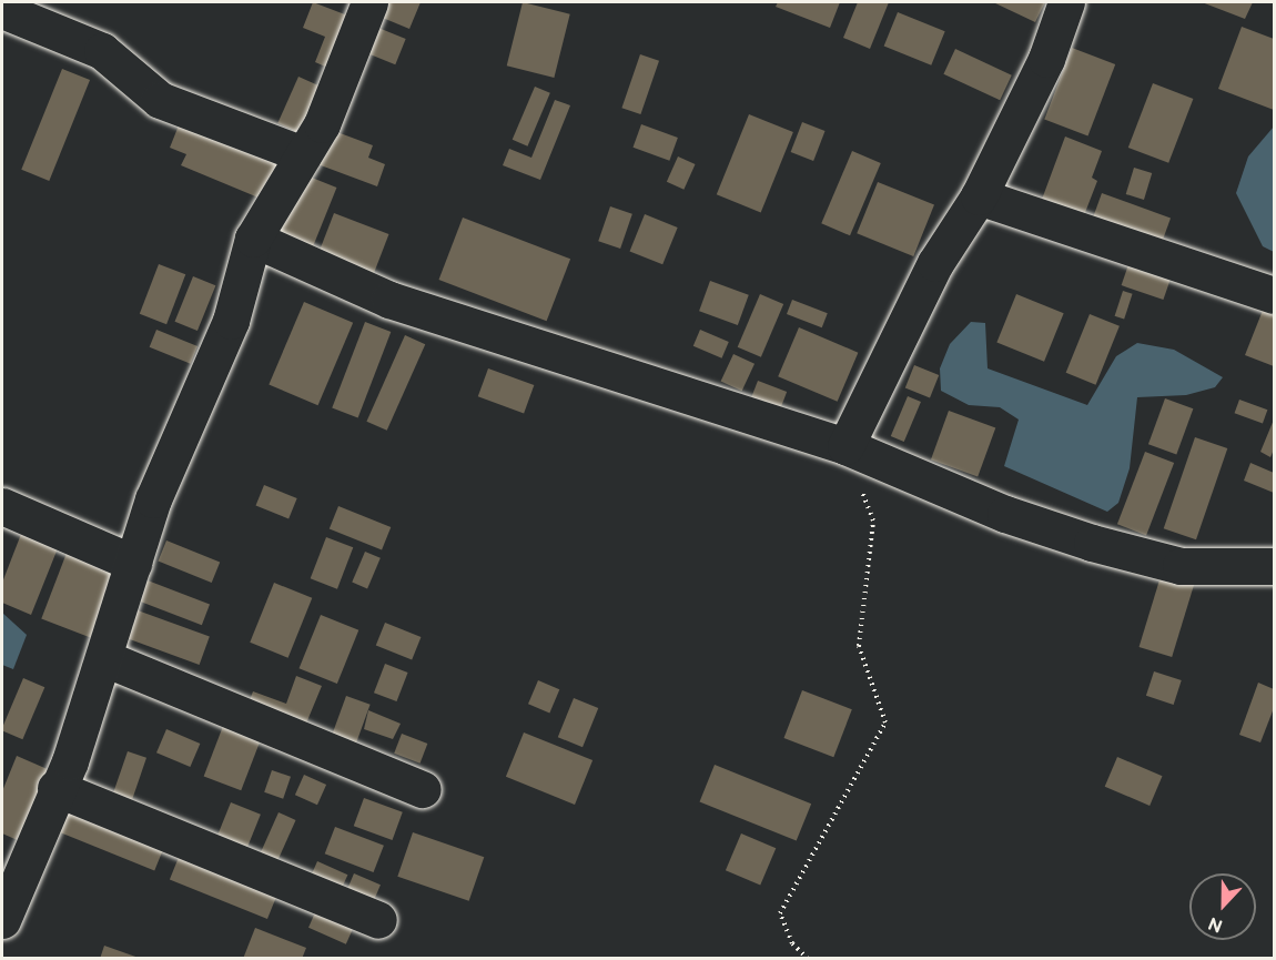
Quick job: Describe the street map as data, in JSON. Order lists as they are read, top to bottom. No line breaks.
{"north":"bottom"}
